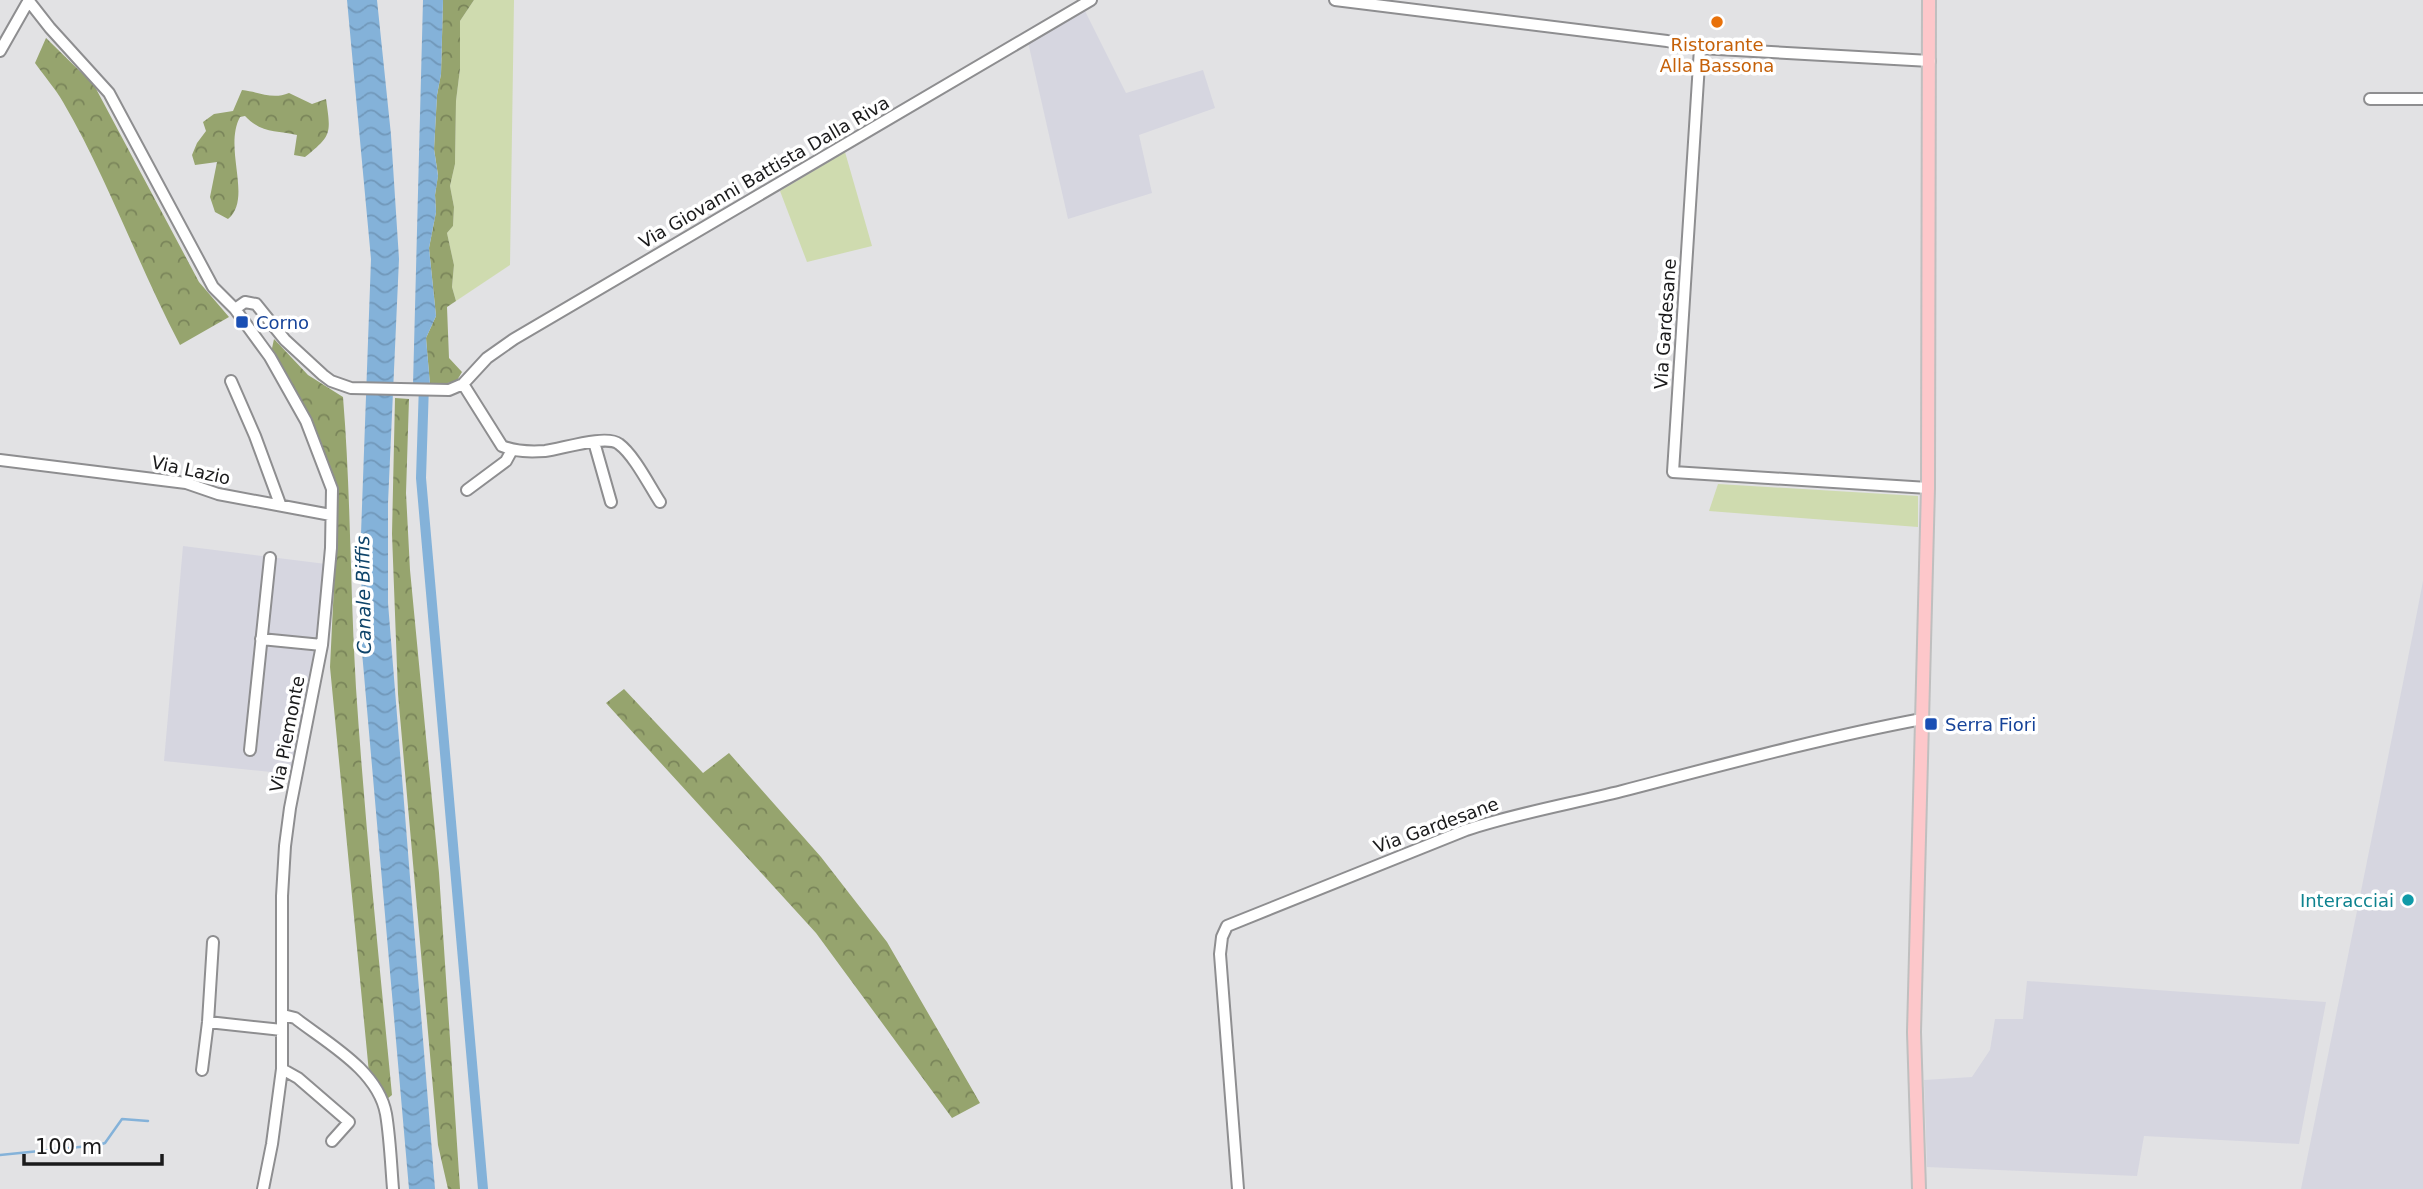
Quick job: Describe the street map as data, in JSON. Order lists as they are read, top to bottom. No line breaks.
{"streets":{"street":["Via Giovanni Battista Dalla Riva","Via Gardesane","Via Lazio","Via Piemonte"]},"crossings":[["Via Lazio","Via Piemonte"]],"water":["Canale Biffis"],"places":{"other":["Ristorante Alla Bassona","Interacciai"],"transit":["Corno","Serra Fiori"]},"scale_bar":"100 m"}
